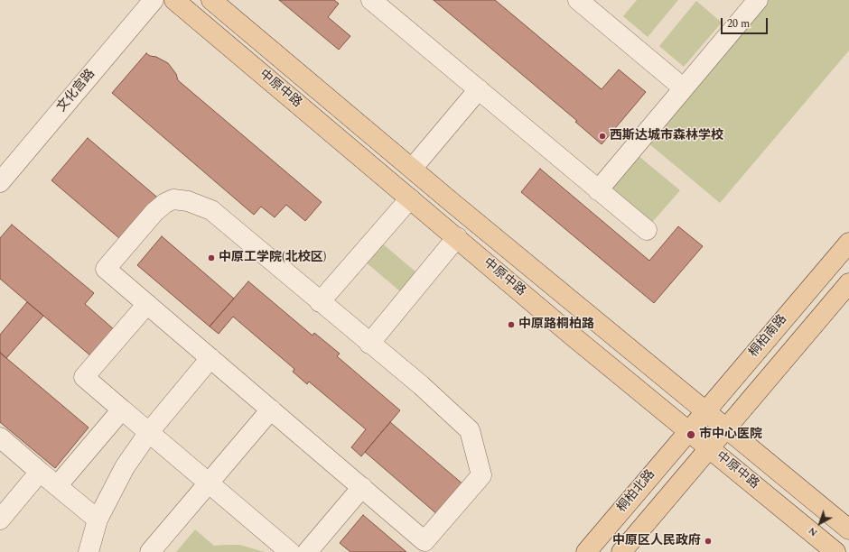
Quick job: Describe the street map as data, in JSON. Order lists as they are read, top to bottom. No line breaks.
{"streets":{"main road":["中原中路","桐柏南路","桐柏北路"],"street":["文化宫路"]},"crossings":[["中原中路","桐柏南路"],["中原中路","桐柏北路"],["桐柏南路","桐柏北路"]],"places":["西斯达城市森林学校","中原工学院(北校区)","中原路桐柏路","市中心医院","中原区人民政府"],"scale_bar":"20 m","north":"bottom left"}
